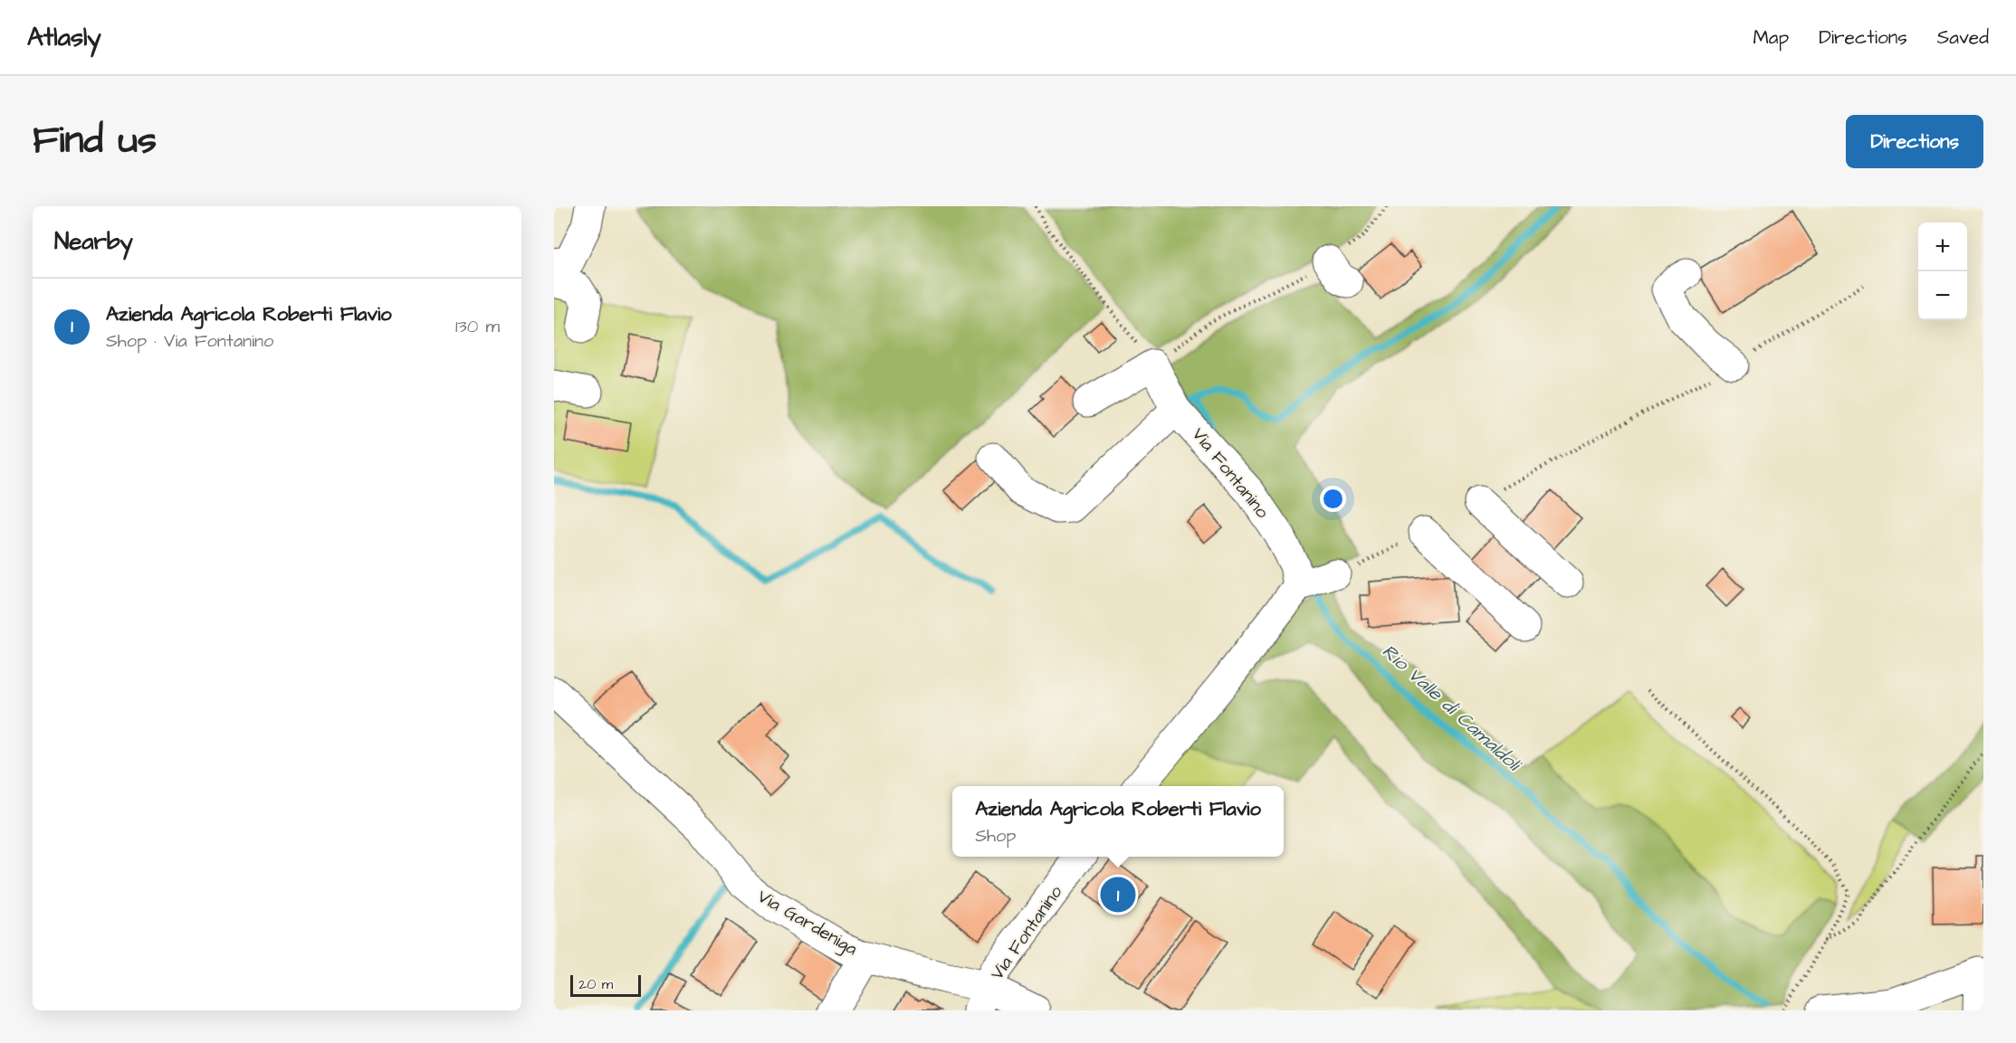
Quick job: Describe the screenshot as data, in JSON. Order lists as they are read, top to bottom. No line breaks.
{"streets":{"street":["Via Fontanino","Via Gardeniga"]},"crossings":[["Via Fontanino","Via Gardeniga"]],"water":["Rio Valle di Camaldoli"],"scale_bar":"20 m","page":{"header":"Atlasly","nav":["Map","Directions","Saved"],"title":"Find us","buttons":"Directions","heading":"Nearby","map_buttons":["+","−"],"list":[{"mark":"1","name":"Azienda Agricola Roberti Flavio","note":"Shop · Via Fontanino","value":"130 m"}],"popup":["Azienda Agricola Roberti Flavio","Shop"],"pins":"1","scale":"20 m"}}
